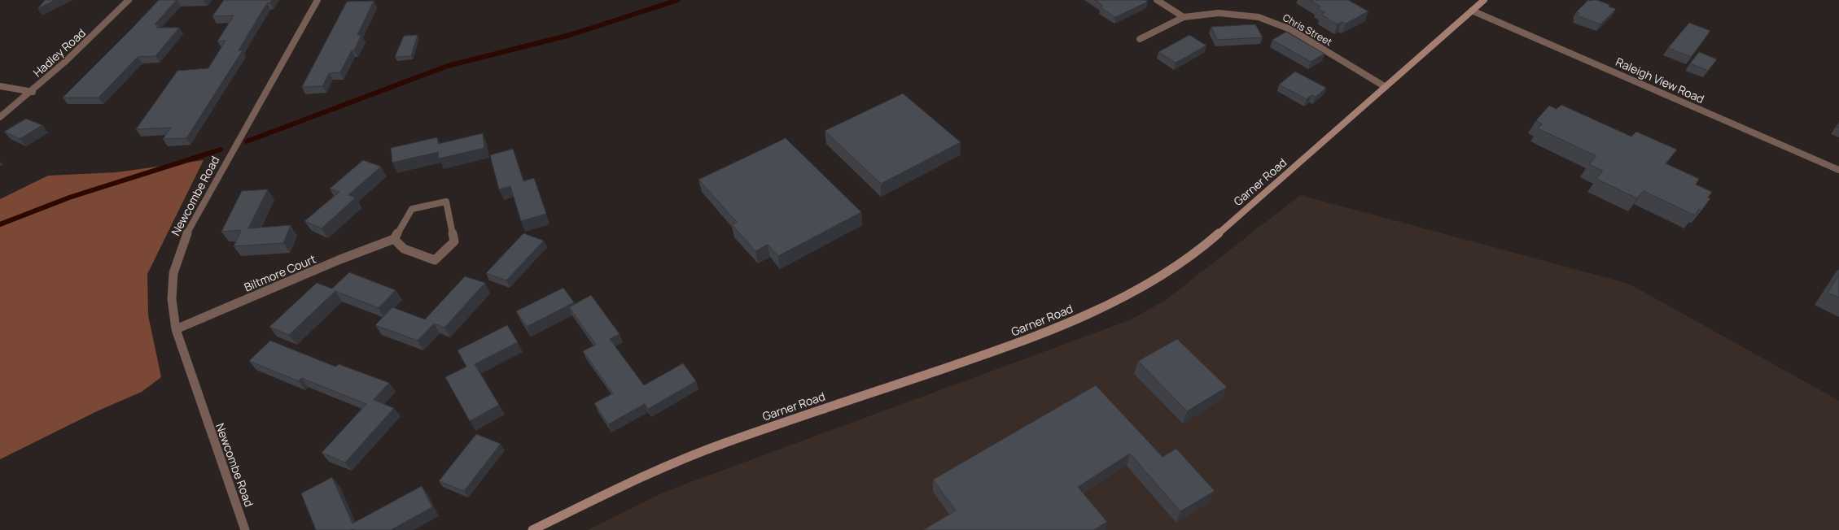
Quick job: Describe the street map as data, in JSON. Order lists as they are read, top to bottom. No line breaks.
{"streets":{"main road":["Garner Road"],"street":["Chris Street","Hadley Road","Raleigh View Road","Newcombe Road","Biltmore Court"]},"crossings":[["Chris Street","Garner Road"],["Raleigh View Road","Garner Road"],["Newcombe Road","Biltmore Court"]]}
